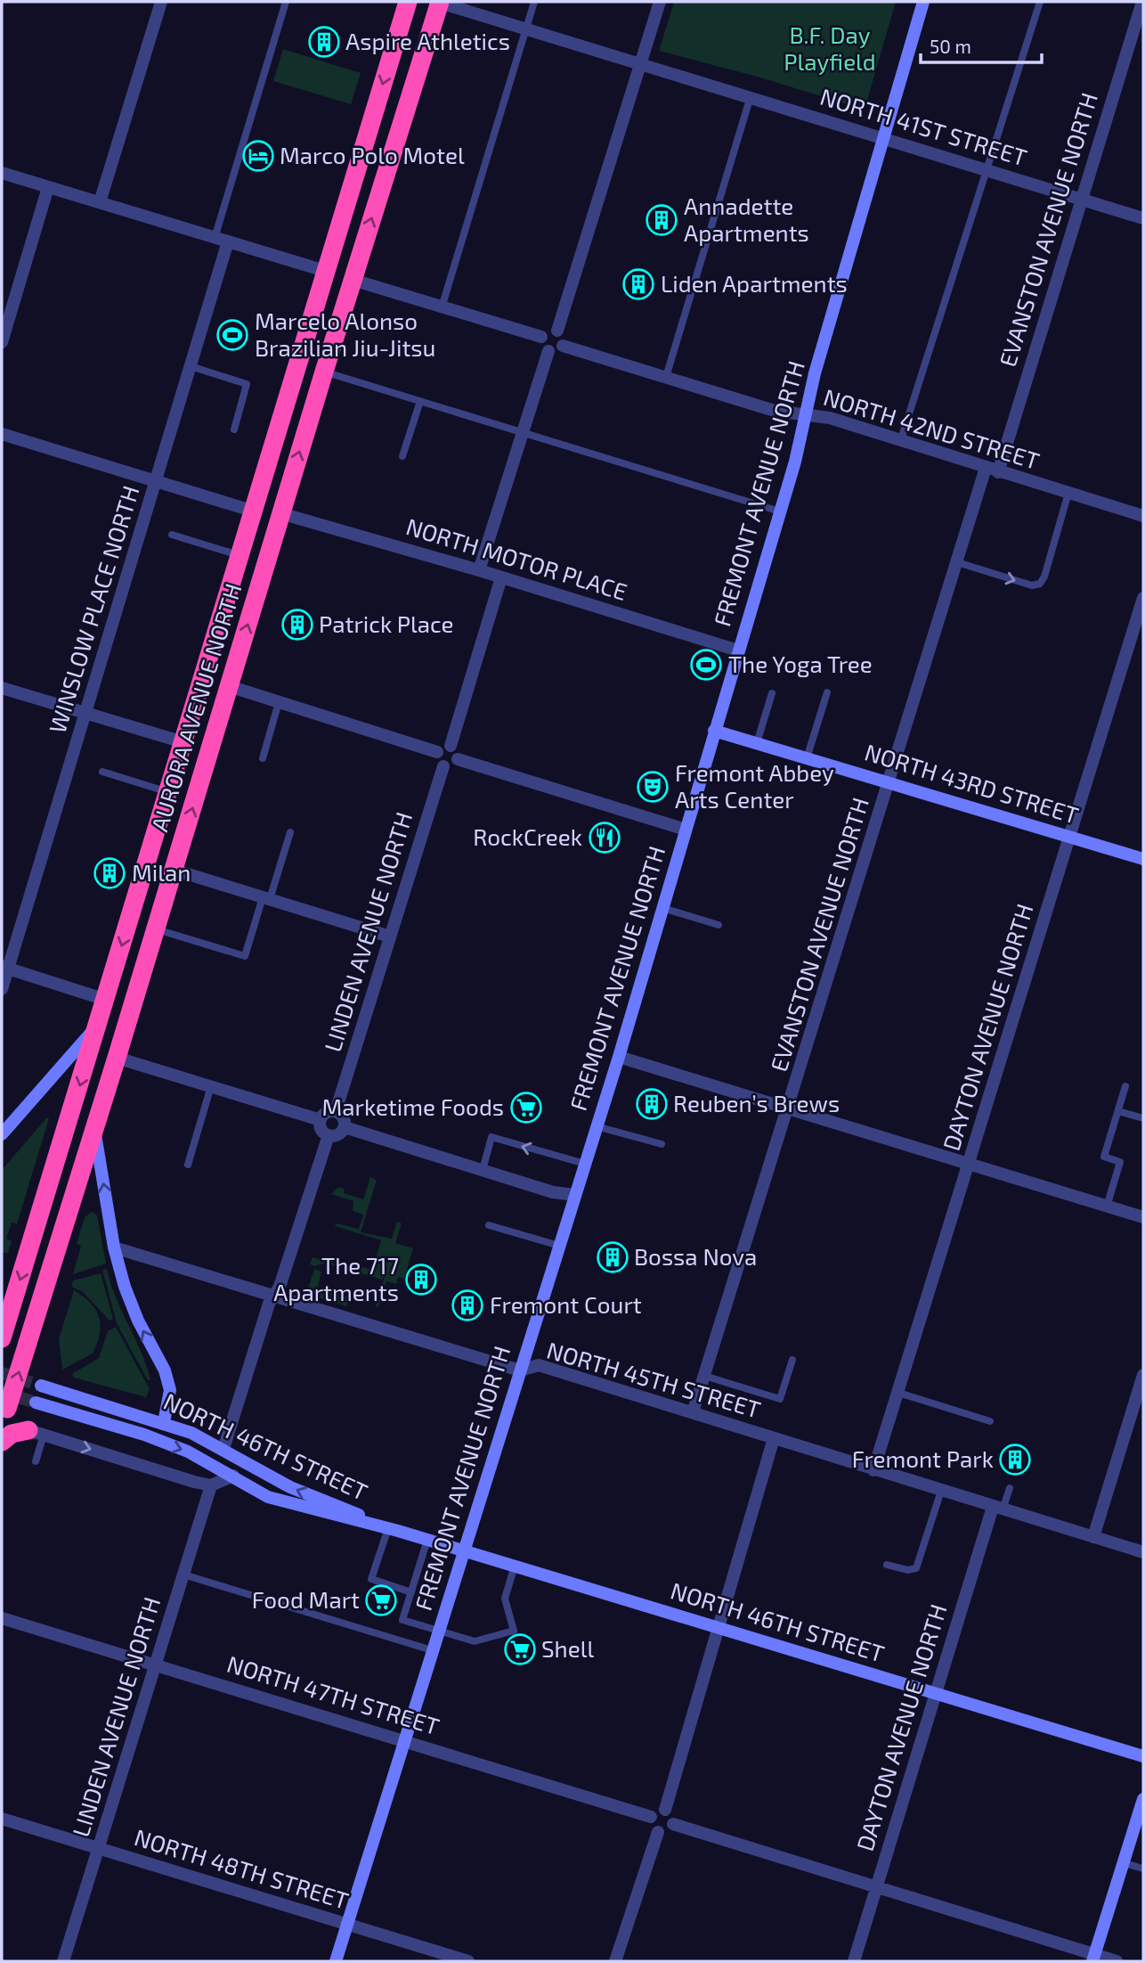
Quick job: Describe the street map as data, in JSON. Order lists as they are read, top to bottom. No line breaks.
{"streets":{"highway":["AURORA AVENUE NORTH"],"main road":["FREMONT AVENUE NORTH","NORTH 43RD STREET","NORTH 46TH STREET"],"street":["NORTH 41ST STREET","EVANSTON AVENUE NORTH","NORTH 42ND STREET","NORTH MOTOR PLACE","WINSLOW PLACE NORTH","LINDEN AVENUE NORTH","DAYTON AVENUE NORTH","NORTH 45TH STREET","NORTH 47TH STREET","NORTH 48TH STREET"]},"crossings":[["NORTH 41ST STREET","EVANSTON AVENUE NORTH"],["NORTH 41ST STREET","FREMONT AVENUE NORTH"],["NORTH 41ST STREET","AURORA AVENUE NORTH"],["EVANSTON AVENUE NORTH","NORTH 42ND STREET"],["EVANSTON AVENUE NORTH","NORTH 43RD STREET"],["EVANSTON AVENUE NORTH","NORTH 45TH STREET"],["NORTH 42ND STREET","FREMONT AVENUE NORTH"],["FREMONT AVENUE NORTH","NORTH MOTOR PLACE"],["FREMONT AVENUE NORTH","NORTH 43RD STREET"],["FREMONT AVENUE NORTH","NORTH 45TH STREET"],["FREMONT AVENUE NORTH","NORTH 46TH STREET"],["FREMONT AVENUE NORTH","NORTH 47TH STREET"],["FREMONT AVENUE NORTH","NORTH 48TH STREET"],["NORTH MOTOR PLACE","AURORA AVENUE NORTH"],["NORTH 43RD STREET","DAYTON AVENUE NORTH"],["LINDEN AVENUE NORTH","NORTH 46TH STREET"],["LINDEN AVENUE NORTH","NORTH 47TH STREET"],["LINDEN AVENUE NORTH","NORTH 48TH STREET"],["DAYTON AVENUE NORTH","NORTH 45TH STREET"],["DAYTON AVENUE NORTH","NORTH 46TH STREET"]],"parks":["B.F. Day Playfield"],"places":{"building":["Aspire Athletics","Annadette Apartments","Liden Apartments","Patrick Place","Milan","Reuben’s Brews","Bossa Nova","The 717 Apartments","Fremont Court","Fremont Park"],"hotel":["Marco Polo Motel"],"sports":["Marcelo Alonso Brazilian Jiu-Jitsu","The Yoga Tree"],"theatre":["Fremont Abbey Arts Center"],"restaurant":["RockCreek"],"supermarket":["Marketime Foods","Food Mart","Shell"]},"scale_bar":"50 m"}
